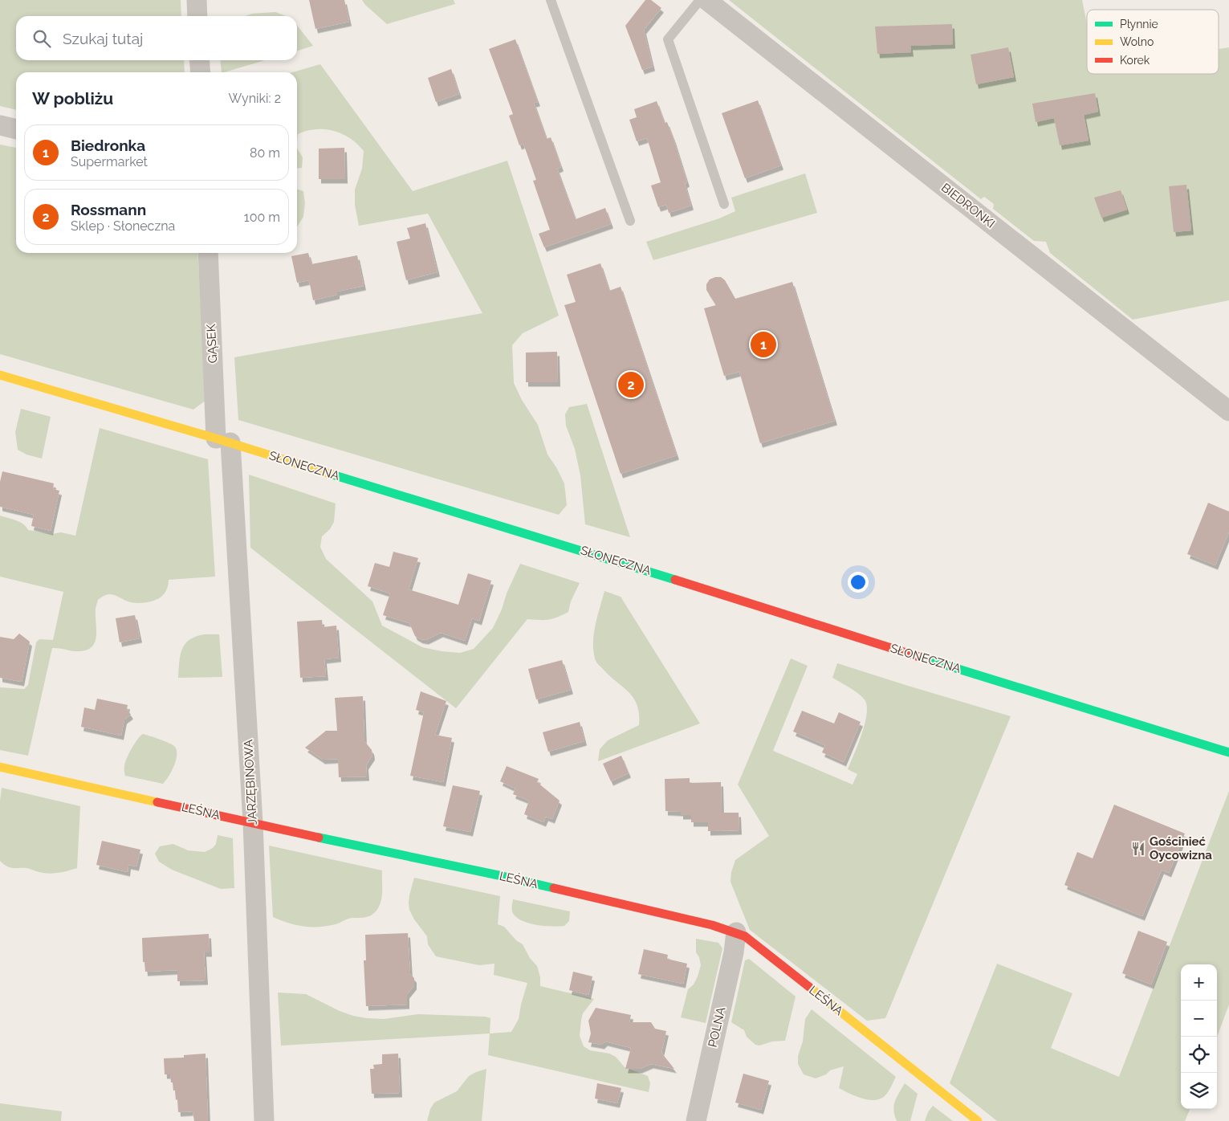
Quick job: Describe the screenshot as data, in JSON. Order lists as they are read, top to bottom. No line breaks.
{"streets":{"main road":["SŁONECZNA","LEŚNA"],"street":["BIEDRONKI","GĄSEK","JARZĘBINOWA","POLNA"]},"crossings":[["GĄSEK","SŁONECZNA"],["GĄSEK","JARZĘBINOWA"],["SŁONECZNA","JARZĘBINOWA"],["JARZĘBINOWA","LEŚNA"],["LEŚNA","POLNA"]],"places":{"restaurant":["Gościnieć Oycowizna"]},"legend":["Płynnie","Wolno","Korek"],"page":{"search":"Szukaj tutaj","heading":["W pobliżu","Wyniki: 2"],"list":[{"mark":"1","name":"Biedronka","note":"Supermarket","value":"80 m"},{"mark":"2","name":"Rossmann","note":"Sklep · Słoneczna","value":"100 m"}],"pins":["1","2"],"map_buttons":["+","−"]}}
